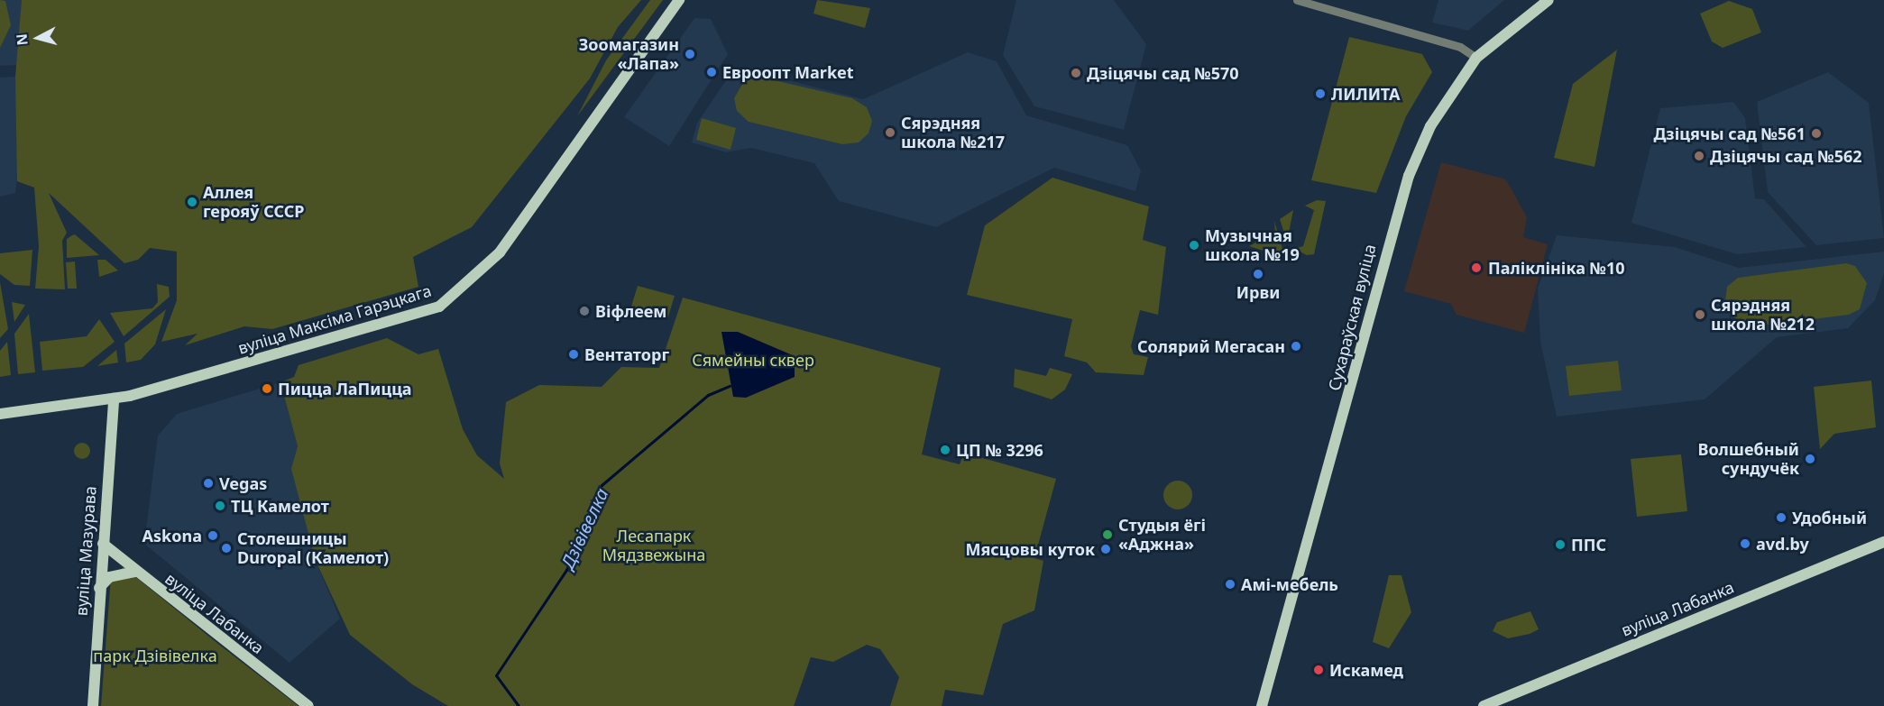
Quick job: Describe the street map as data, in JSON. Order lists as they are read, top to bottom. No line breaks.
{"streets":{"main road":["Сухараўская вуліца","вуліца Максіма Гарэцкага","вуліца Мазурава","вуліца Лабанка"]},"crossings":[["вуліца Максіма Гарэцкага","вуліца Мазурава"],["вуліца Мазурава","вуліца Лабанка"]],"water":["Дзівівелка"],"parks":["Сямейны сквер","Лесапарк Мядзвежына","парк Дзівівелка"],"places":["Зоомагазин «Лапа»","Евроопт Market","Дзіцячы сад №570","ЛИЛИТА","Сярэдняя школа №217","Дзіцячы сад №561","Дзіцячы сад №562","Аллея герояў СССР","Музычная школа №19","Паліклініка №10","Ирви","Віфлеем","Сярэдняя школа №212","Солярий Мегасан","Вентаторг","Пицца ЛаПицца","ЦП № 3296","Волшебный сундучёк","Vegas","ТЦ Камелот","Удобный","Студыя ёгі «Аджна»","Askona","avd.by","ППС","Столешницы Duropal (Камелот)","Мясцовы куток","Амі-мебель","Искамед"],"north":"left"}
